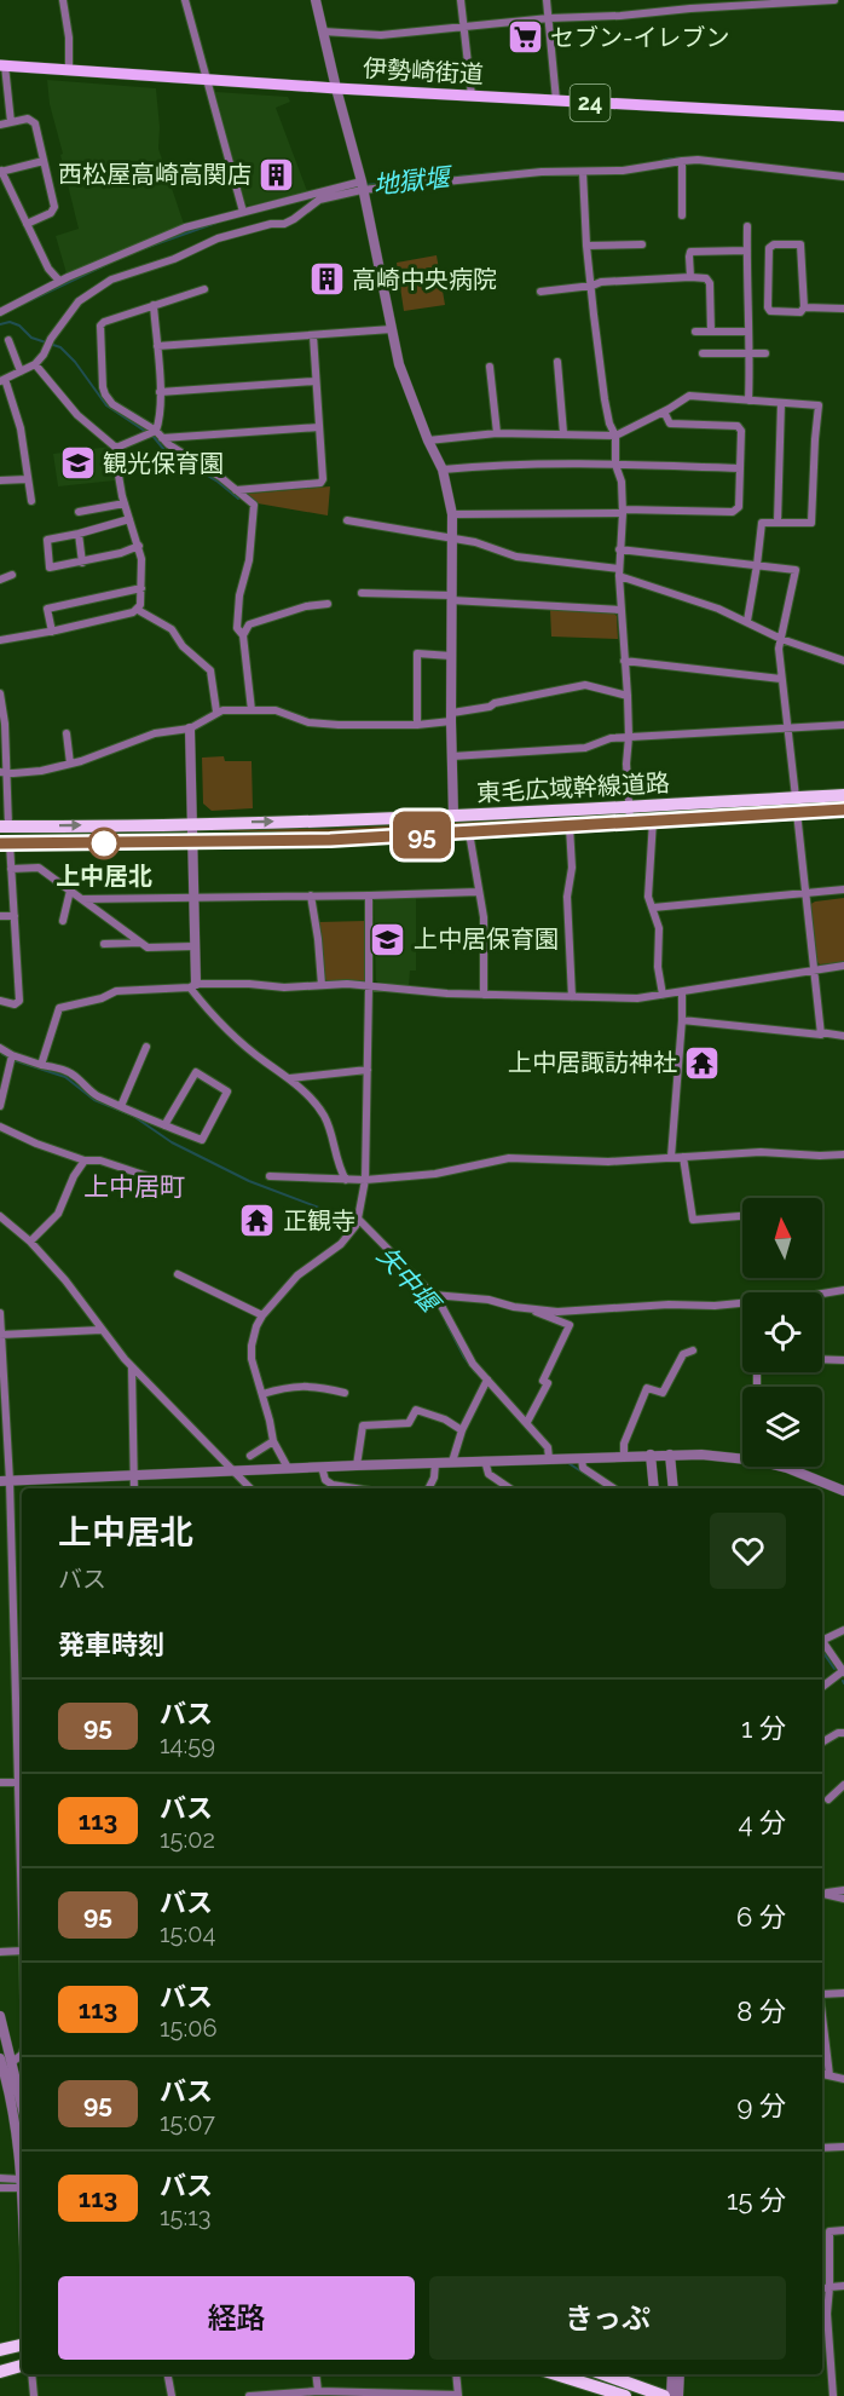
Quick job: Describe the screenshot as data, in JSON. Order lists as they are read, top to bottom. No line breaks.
{"streets":{"highway":["東毛広域幹線道路"],"main road":["伊勢崎街道","24"]},"districts":["上中居町"],"water":["地獄堰","矢中堰"],"places":{"supermarket":["セブン-イレブン"],"building":["西松屋高崎高関店","高崎中央病院"],"school or university":["観光保育園","上中居保育園"],"other":["上中居北"],"temple":["上中居諏訪神社","正観寺"]},"lines":["bus line 95"],"north":"top","page":{"on_map":"95","heading":[["上中居北","バス"],"発車時刻"],"list":[{"mark":"95","name":"バス","note":"14:59","value":"1 分"},{"mark":"113","name":"バス","note":"15:02","value":"4 分"},{"mark":"95","name":"バス","note":"15:04","value":"6 分"},{"mark":"113","name":"バス","note":"15:06","value":"8 分"},{"mark":"95","name":"バス","note":"15:07","value":"9 分"},{"mark":"113","name":"バス","note":"15:13","value":"15 分"}],"buttons":["経路","きっぷ"]}}
